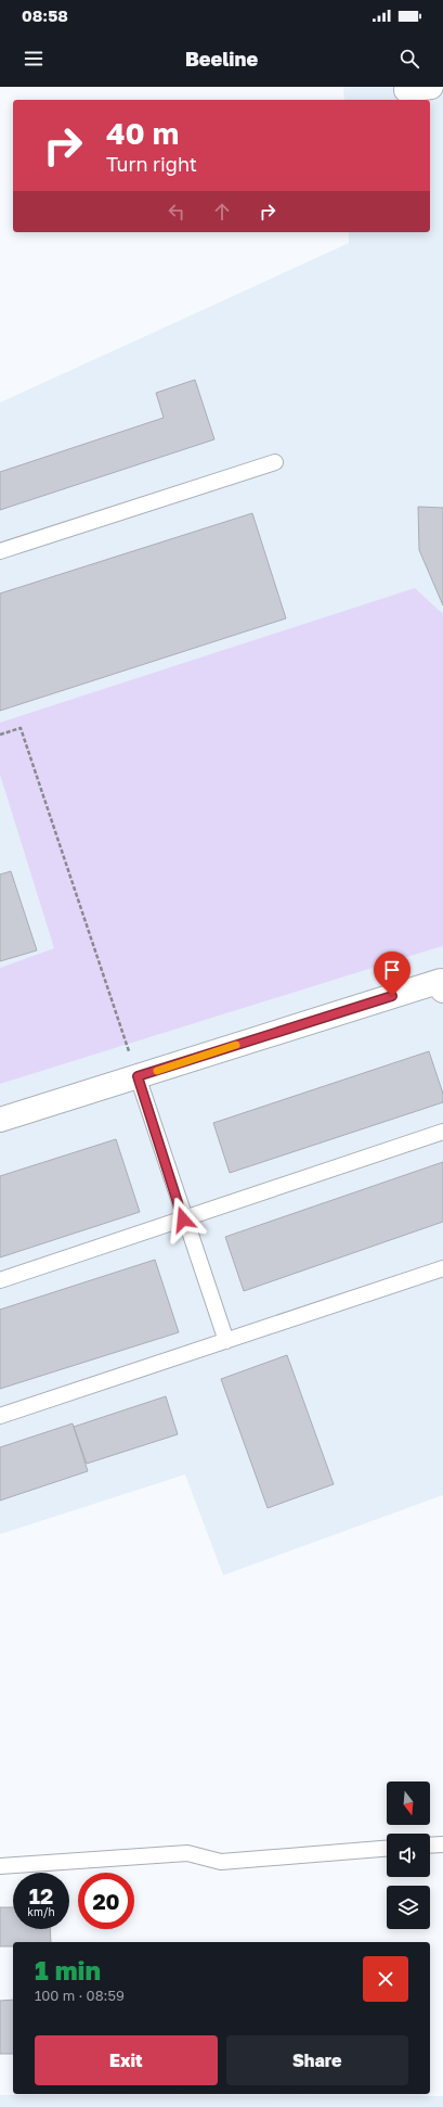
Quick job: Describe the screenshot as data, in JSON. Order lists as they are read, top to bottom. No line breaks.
{"north":"bottom","page":{"status":"08:58","header":"Beeline","turn":["40 m","Turn right"],"speed":"12 km/h","limit":"20","heading":["1 min","100 m · 08:59"],"buttons":["Exit","Share"]}}
